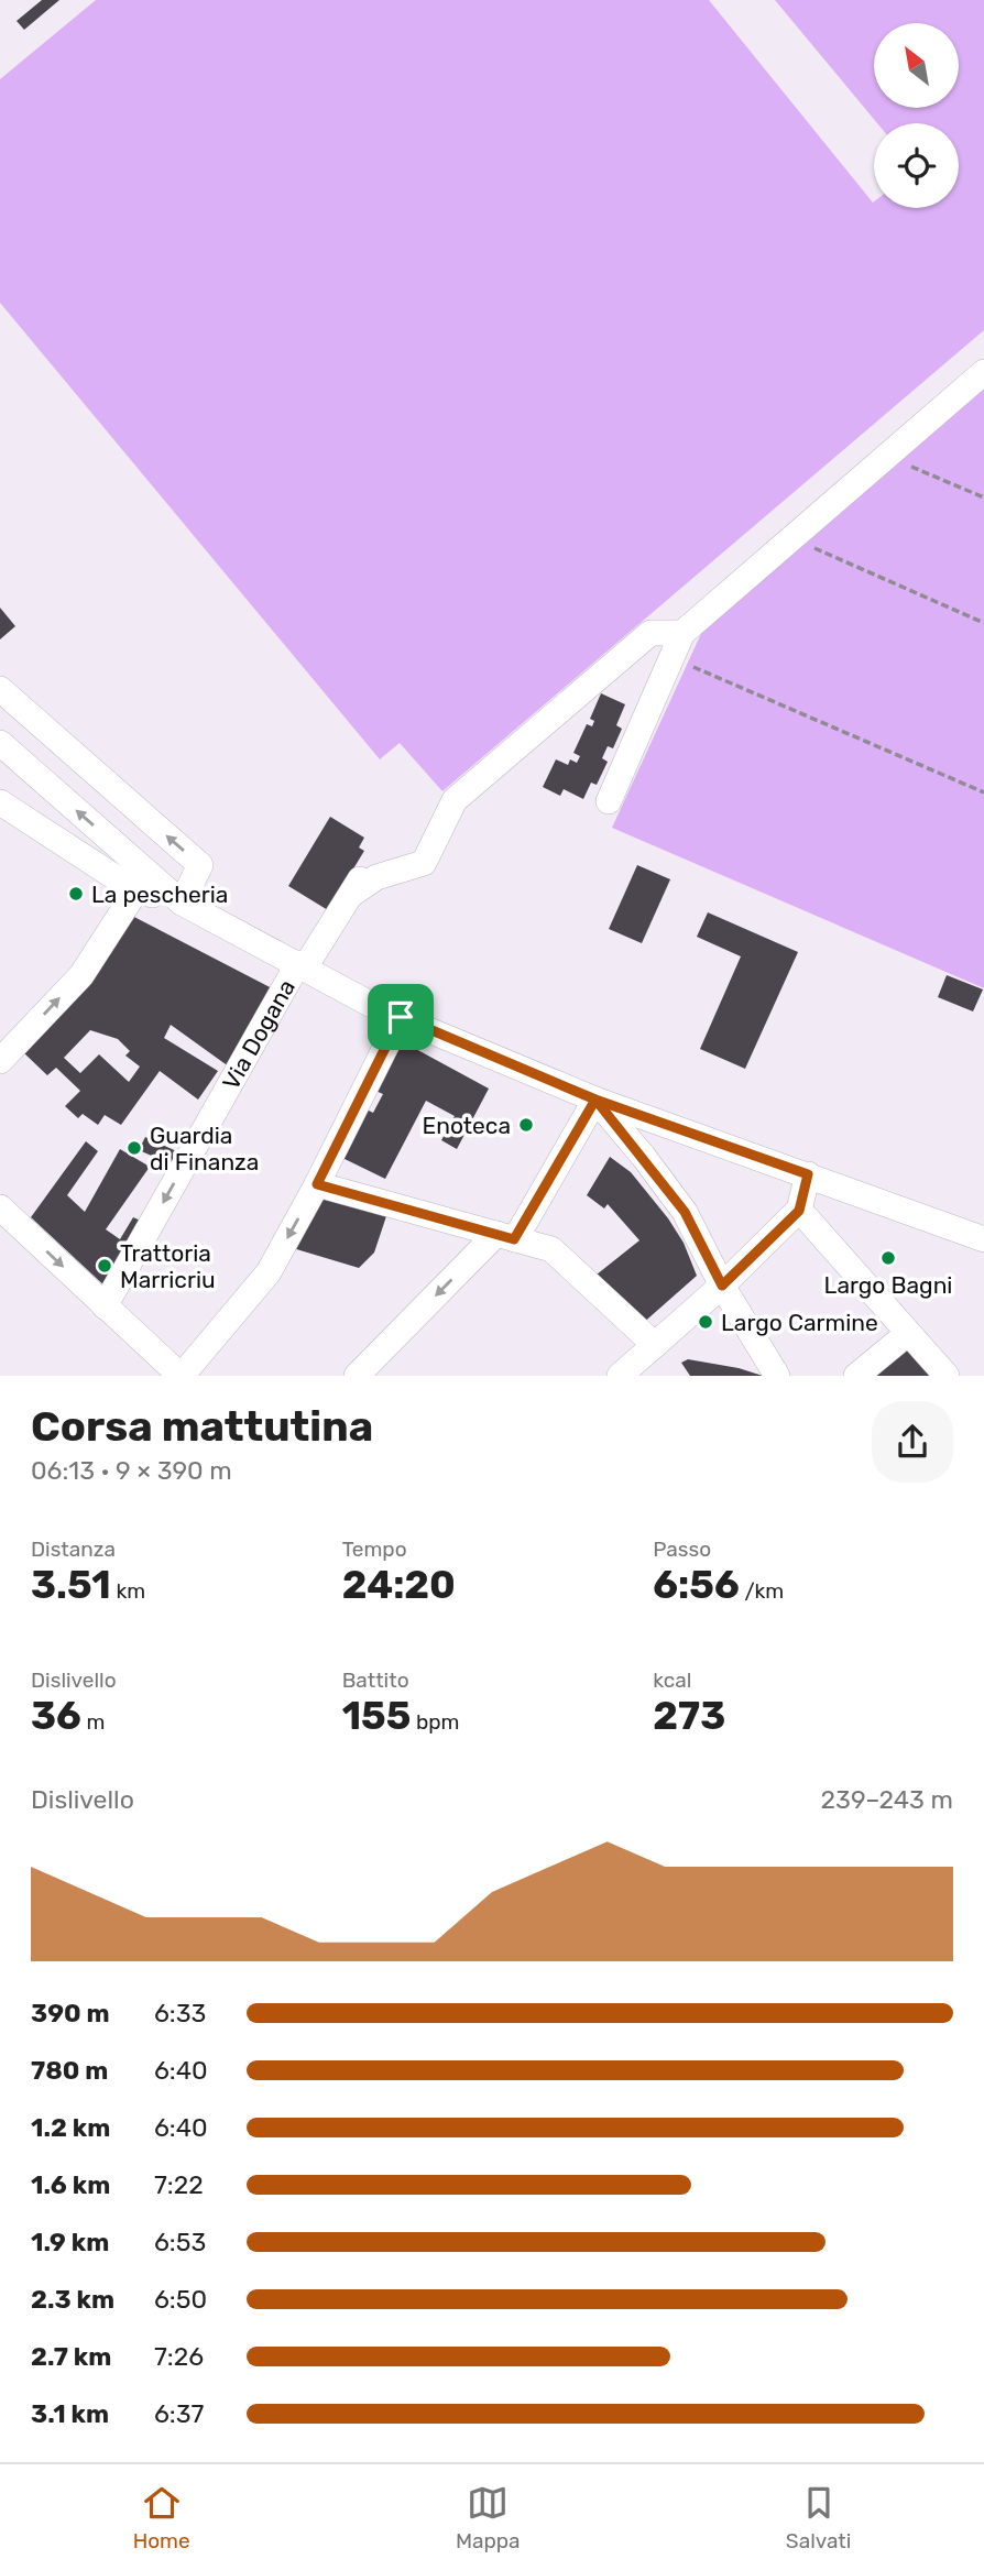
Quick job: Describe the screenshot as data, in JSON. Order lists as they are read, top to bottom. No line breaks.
{"streets":{"street":["Via Dogana"]},"places":["La pescheria","Enoteca","Guardia di Finanza","Largo Bagni","Trattoria Marricriu","Largo Carmine"],"north":"top left","page":{"heading":["Corsa mattutina","06:13 · 9 × 390 m"],"stats":[["Distanza","3.51 km"],["Tempo","24:20"],["Passo","6:56 /km"],["Dislivello","36 m"],["Battito","155 bpm"],["kcal","273"]],"chart":["Dislivello","239–243 m"],"list":[{"name":"390 m","note":"6:33"},{"name":"780 m","note":"6:40"},{"name":"1.2 km","note":"6:40"},{"name":"1.6 km","note":"7:22"},{"name":"1.9 km","note":"6:53"},{"name":"2.3 km","note":"6:50"},{"name":"2.7 km","note":"7:26"},{"name":"3.1 km","note":"6:37"}],"tabs":["Home","Mappa","Salvati"]}}
